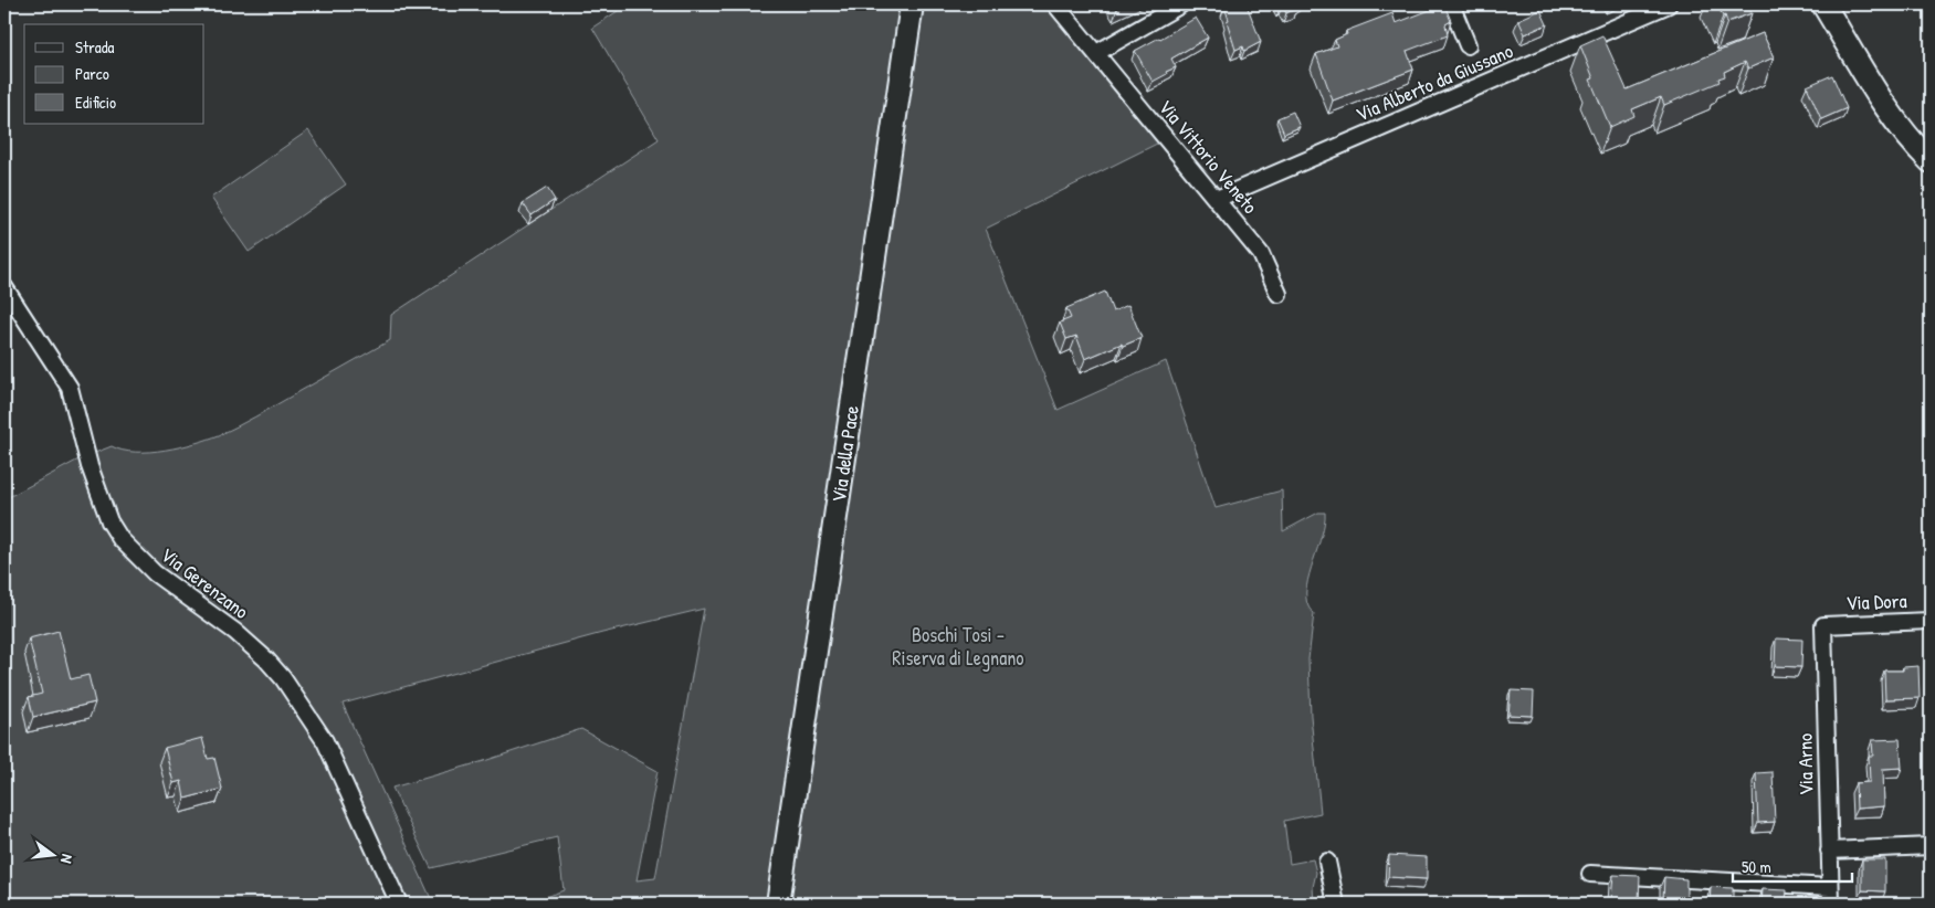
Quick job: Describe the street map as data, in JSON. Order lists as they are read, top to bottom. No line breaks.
{"streets":{"main road":["Via della Pace"],"street":["Via Alberto da Giussano","Via Vittorio Veneto","Via Gerenzano","Via Dora","Via Arno"]},"crossings":[["Via Alberto da Giussano","Via Vittorio Veneto"],["Via Dora","Via Arno"]],"parks":["Boschi Tosi - Riserva di Legnano"],"legend":["Strada","Parco","Edificio"],"scale_bar":"50 m","north":"right"}
